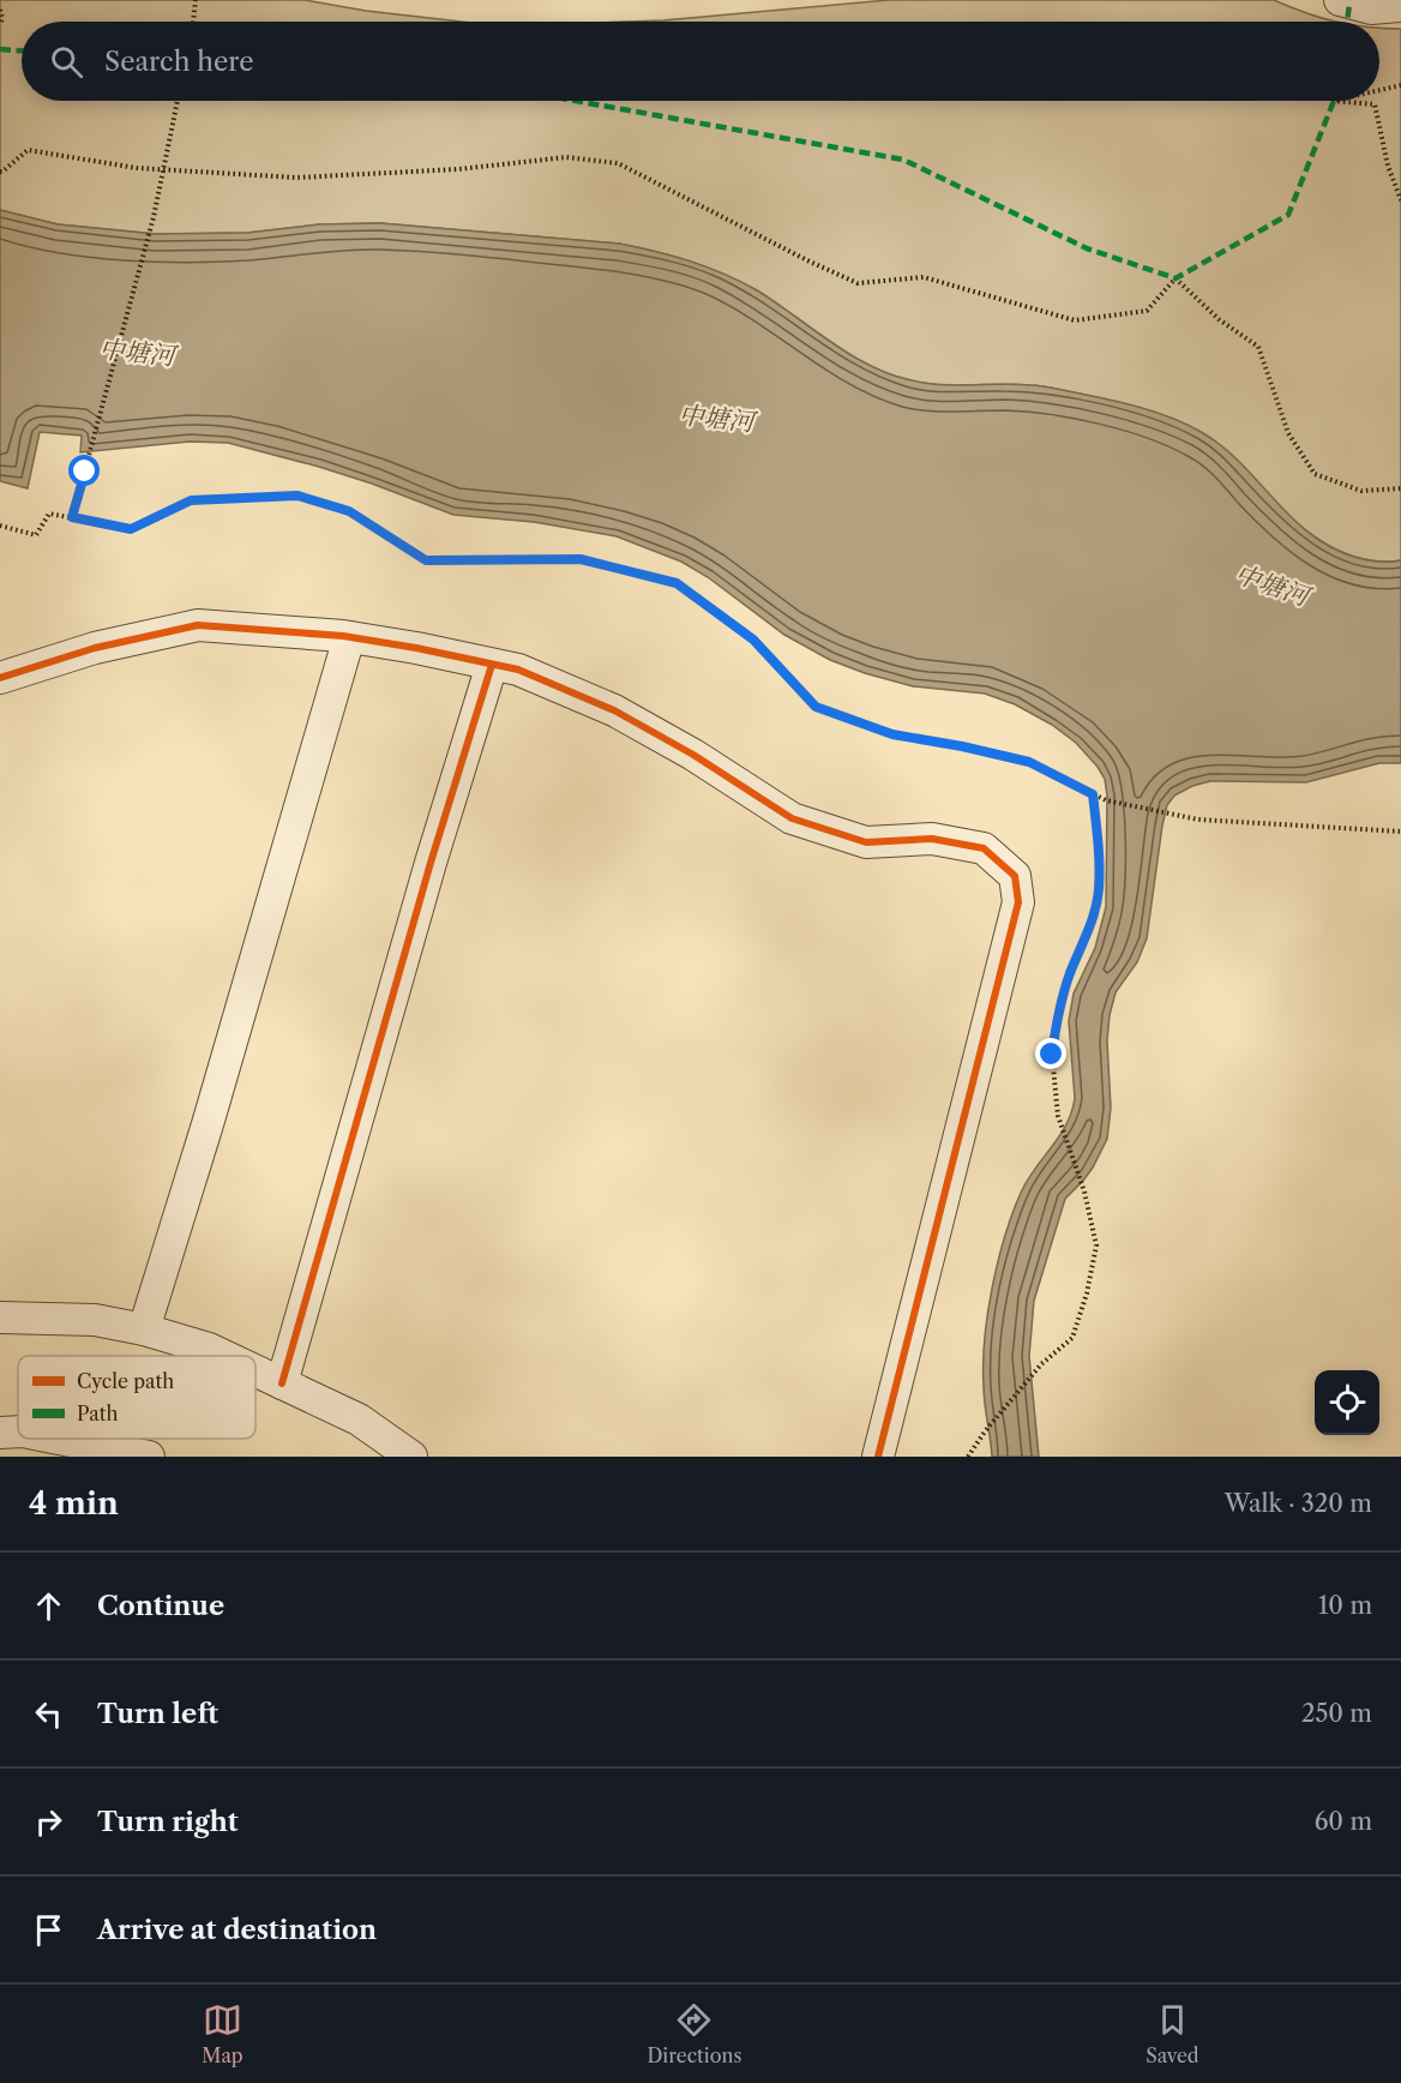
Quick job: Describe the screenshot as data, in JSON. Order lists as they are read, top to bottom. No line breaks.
{"water":["中塘河"],"legend":["Cycle path","Path"],"page":{"search":"Search here","heading":["4 min","Walk · 320 m"],"list":[["Continue","10 m"],["Turn left","250 m"],["Turn right","60 m"],"Arrive at destination"],"nav":["Map","Directions","Saved"]}}
